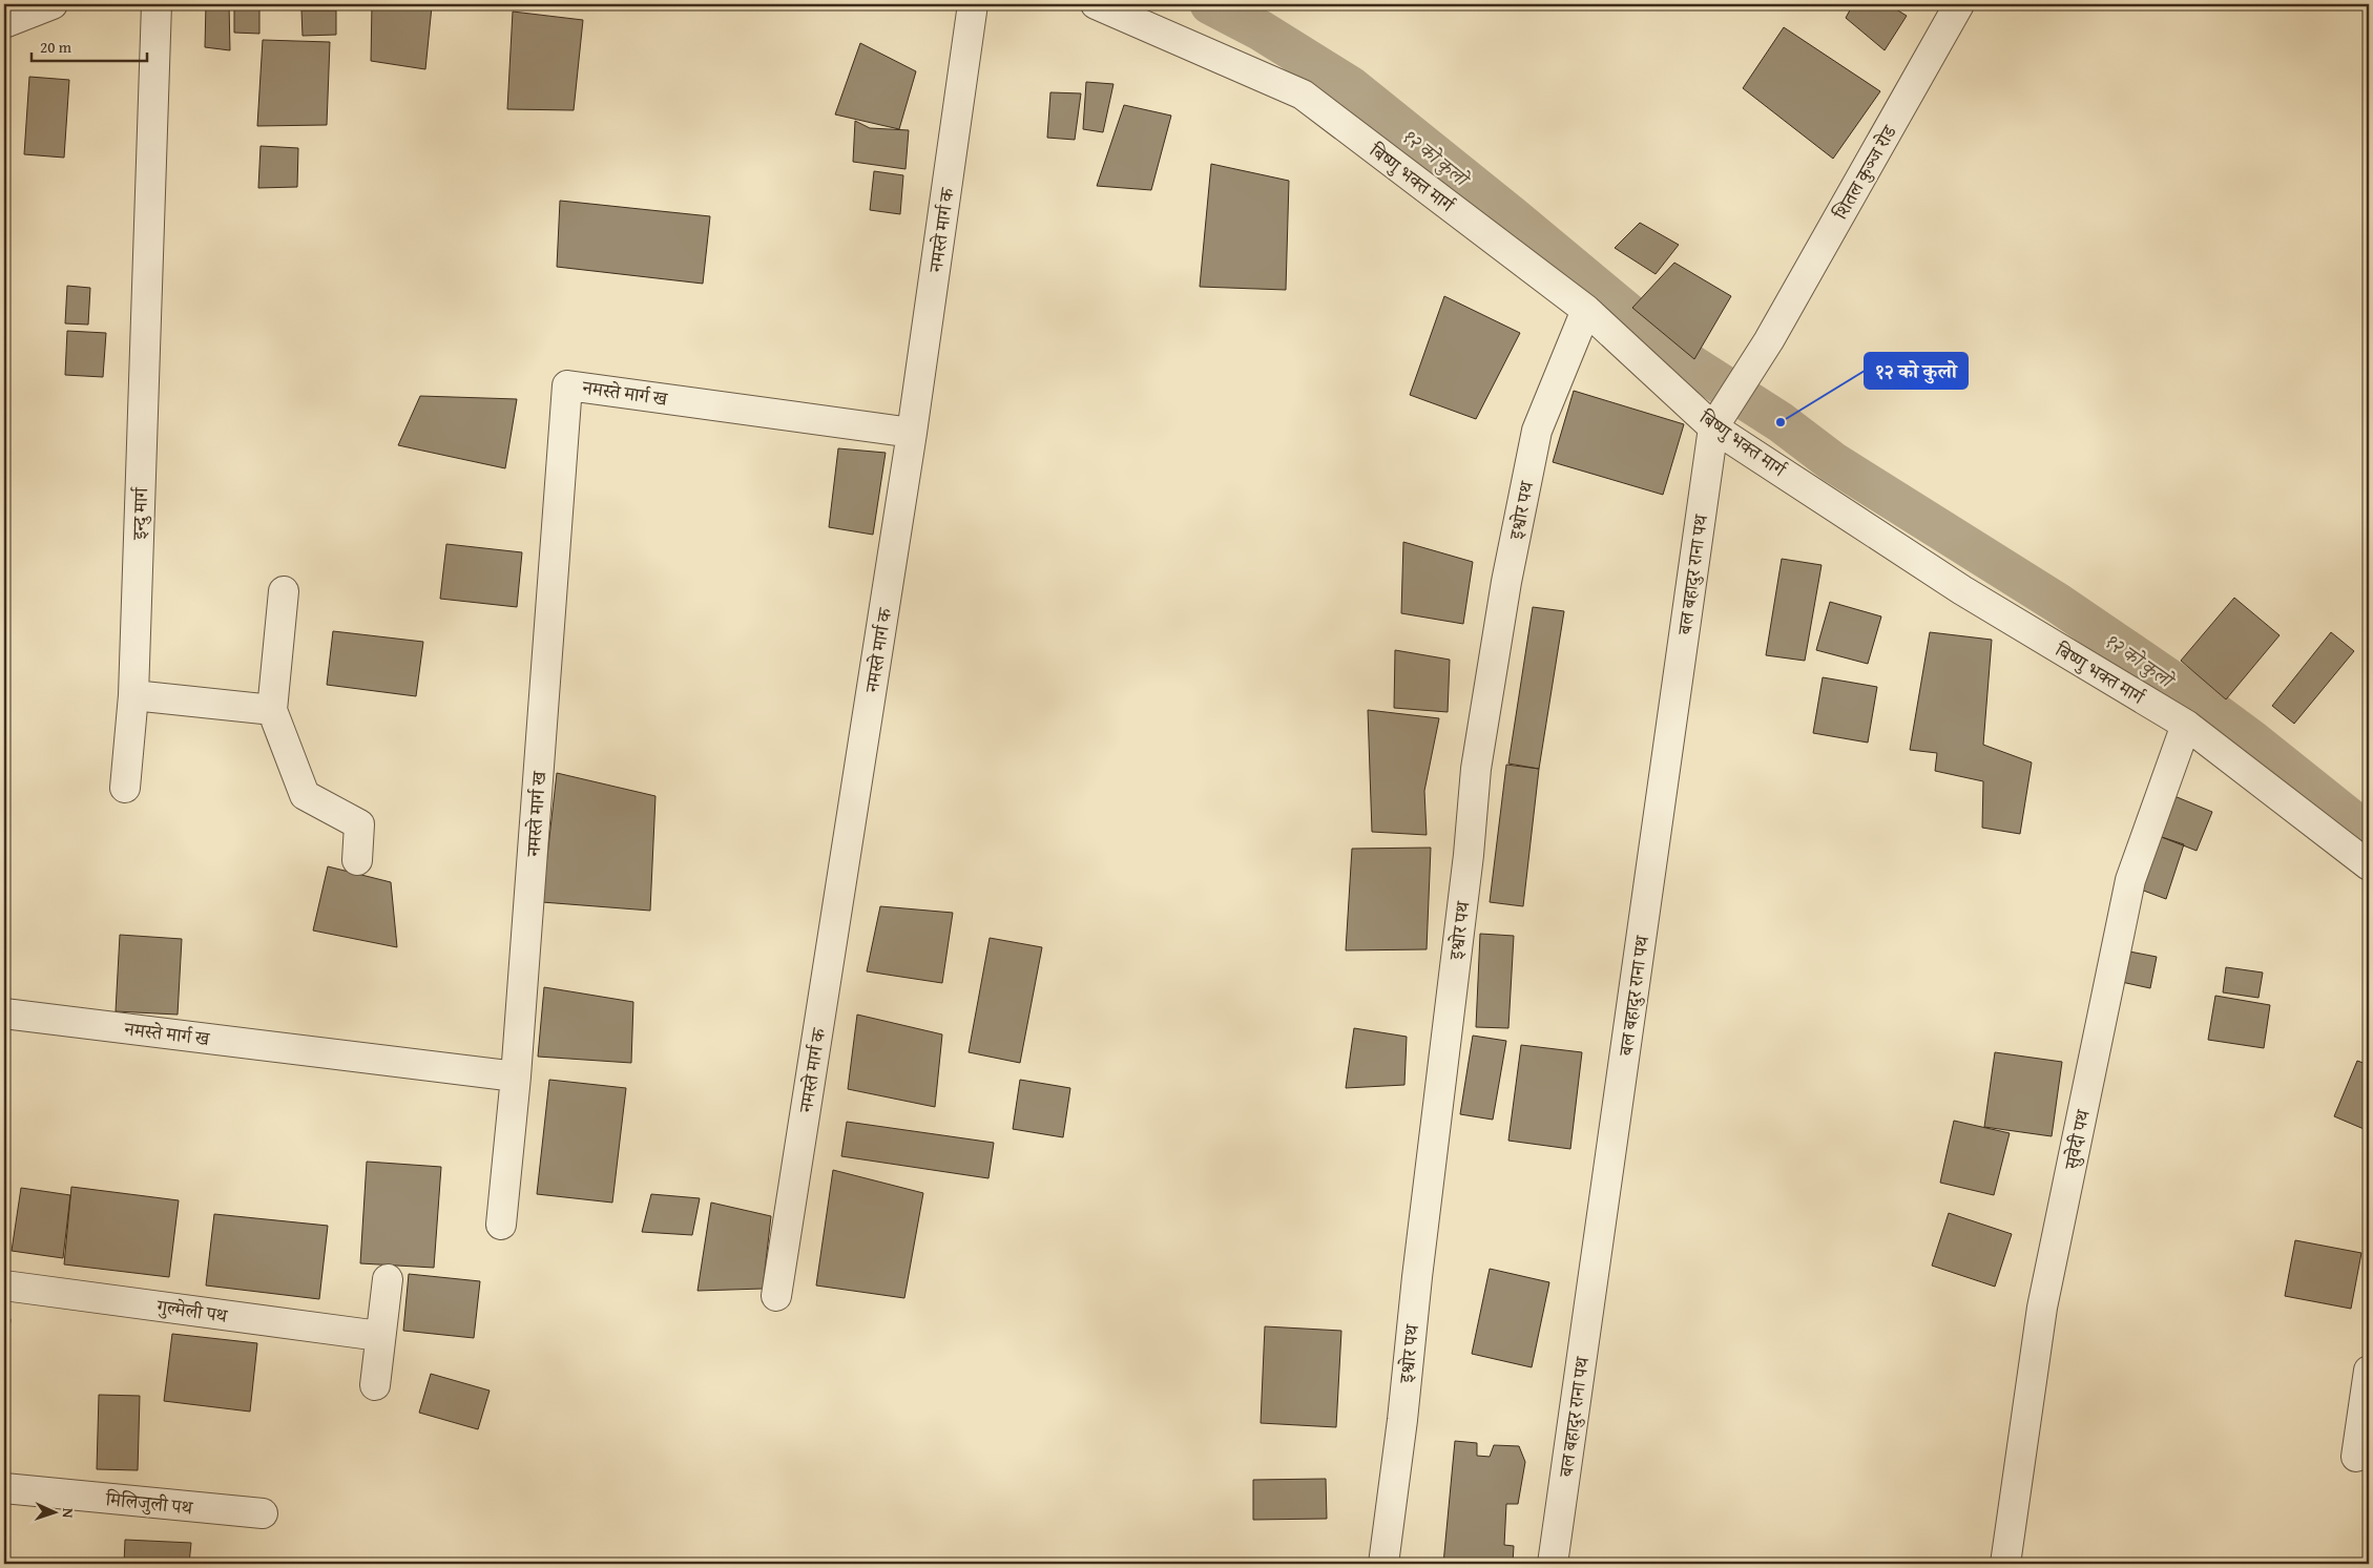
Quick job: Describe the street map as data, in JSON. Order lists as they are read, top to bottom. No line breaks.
{"streets":{"street":["शितल कुञ्ज रोड","बिष्णु भक्त मार्ग","नमस्ते मार्ग क","नमस्ते मार्ग ख","इश्वोर पथ","इन्दु मार्ग","बल बहादुर राना पथ","सुवेदी पथ","गुल्मेली पथ","मिलिजुली पथ"]},"crossings":[["शितल कुञ्ज रोड","बिष्णु भक्त मार्ग"],["शितल कुञ्ज रोड","बल बहादुर राना पथ"],["बिष्णु भक्त मार्ग","इश्वोर पथ"],["बिष्णु भक्त मार्ग","बल बहादुर राना पथ"],["बिष्णु भक्त मार्ग","सुवेदी पथ"],["नमस्ते मार्ग क","नमस्ते मार्ग ख"]],"water":["१२ को कुलो"],"places":["१२ को कुलो"],"scale_bar":"20 m","north":"right"}
